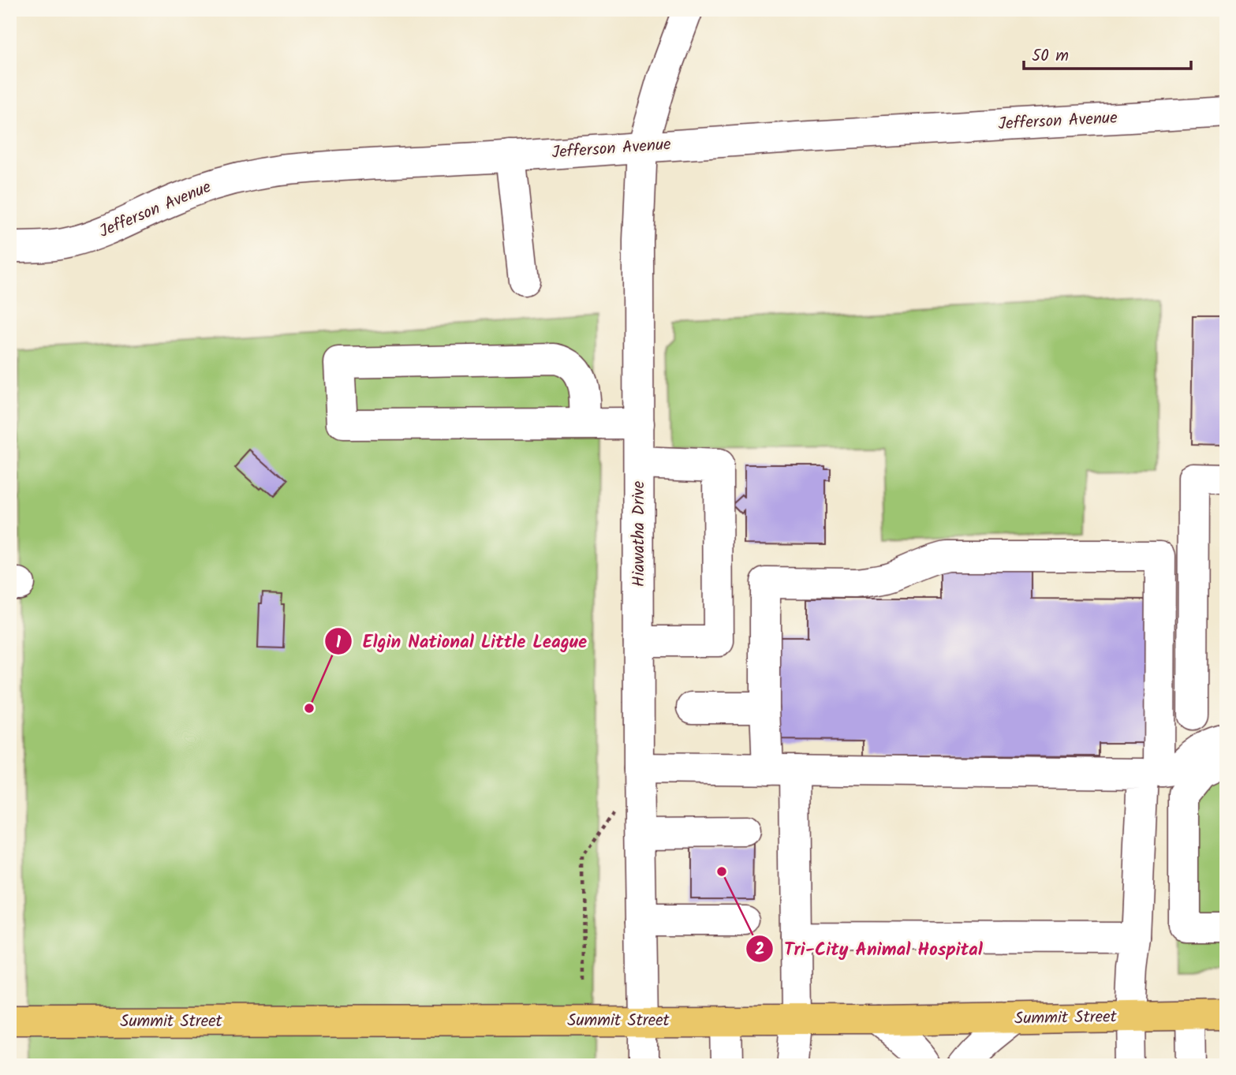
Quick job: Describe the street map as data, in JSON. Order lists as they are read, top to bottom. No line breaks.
{"streets":{"main road":["Summit Street"],"street":["Jefferson Avenue","Hiawatha Drive"]},"crossings":[["Jefferson Avenue","Hiawatha Drive"],["Hiawatha Drive","Summit Street"]],"places":["Elgin National Little League","Tri-City Animal Hospital"],"scale_bar":"50 m"}
